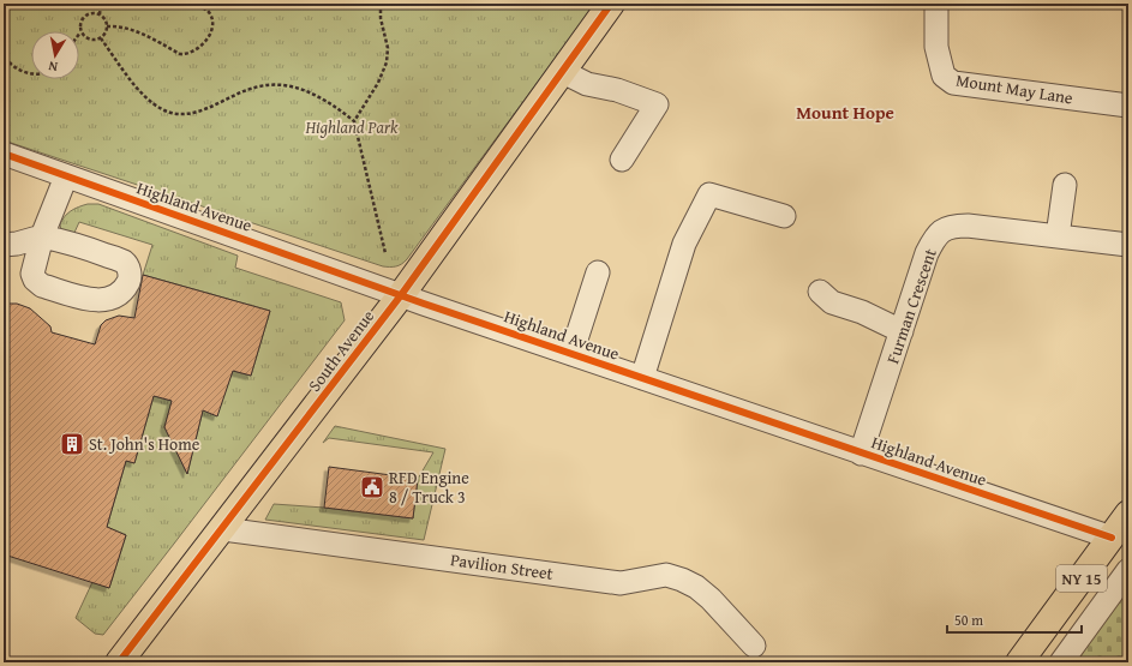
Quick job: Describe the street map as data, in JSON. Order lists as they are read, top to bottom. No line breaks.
{"streets":{"main road":["South Avenue","NY 15"],"street":["Mount May Lane","Highland Avenue","Furman Crescent","Pavilion Street"]},"crossings":[["Highland Avenue","Furman Crescent"],["Highland Avenue","South Avenue"],["Highland Avenue","NY 15"],["South Avenue","Pavilion Street"]],"districts":["Mount Hope"],"parks":["Highland Park"],"places":{"building":["St. John's Home"],"public building":["RFD Engine 8 / Truck 3"]},"scale_bar":"50 m","north":"bottom"}
